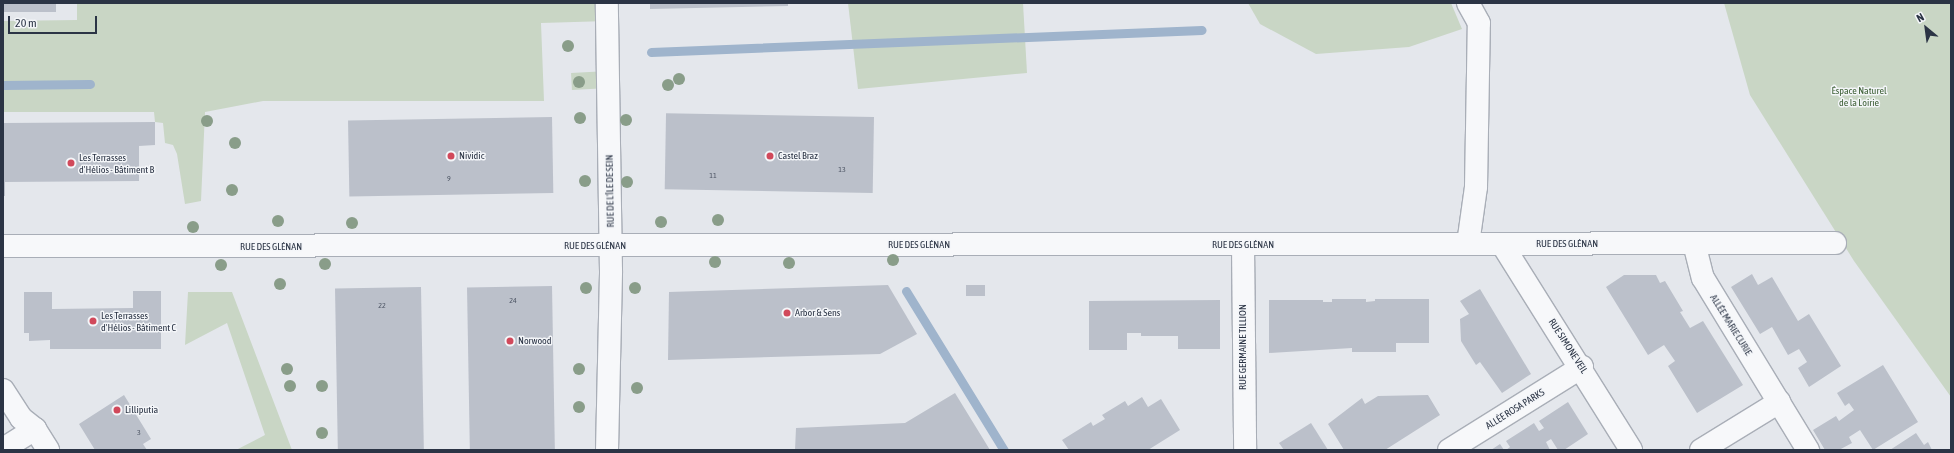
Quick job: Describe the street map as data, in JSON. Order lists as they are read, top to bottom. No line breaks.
{"streets":{"street":["RUE DE L'ÎLE DE SEIN","RUE DES GLÉNAN","ALLÉE MARIE CURIE","RUE SIMONE VEIL","RUE GERMAINE TILLION","ALLÉE ROSA PARKS"]},"crossings":[["RUE DE L'ÎLE DE SEIN","RUE DES GLÉNAN"],["RUE DES GLÉNAN","ALLÉE MARIE CURIE"],["RUE DES GLÉNAN","RUE SIMONE VEIL"],["RUE DES GLÉNAN","RUE GERMAINE TILLION"],["RUE SIMONE VEIL","ALLÉE ROSA PARKS"]],"parks":["Éspace Naturel de la Loirie"],"places":["Nividic","Castel Braz","Les Terrasses d'Hélios - Bâtiment B","Arbor & Sens","Les Terrasses d'Hélios - Bâtiment C","Norwood","Lilliputia"],"house_numbers":["13","11","9","24","22","3"],"scale_bar":"20 m","north":"top left"}
